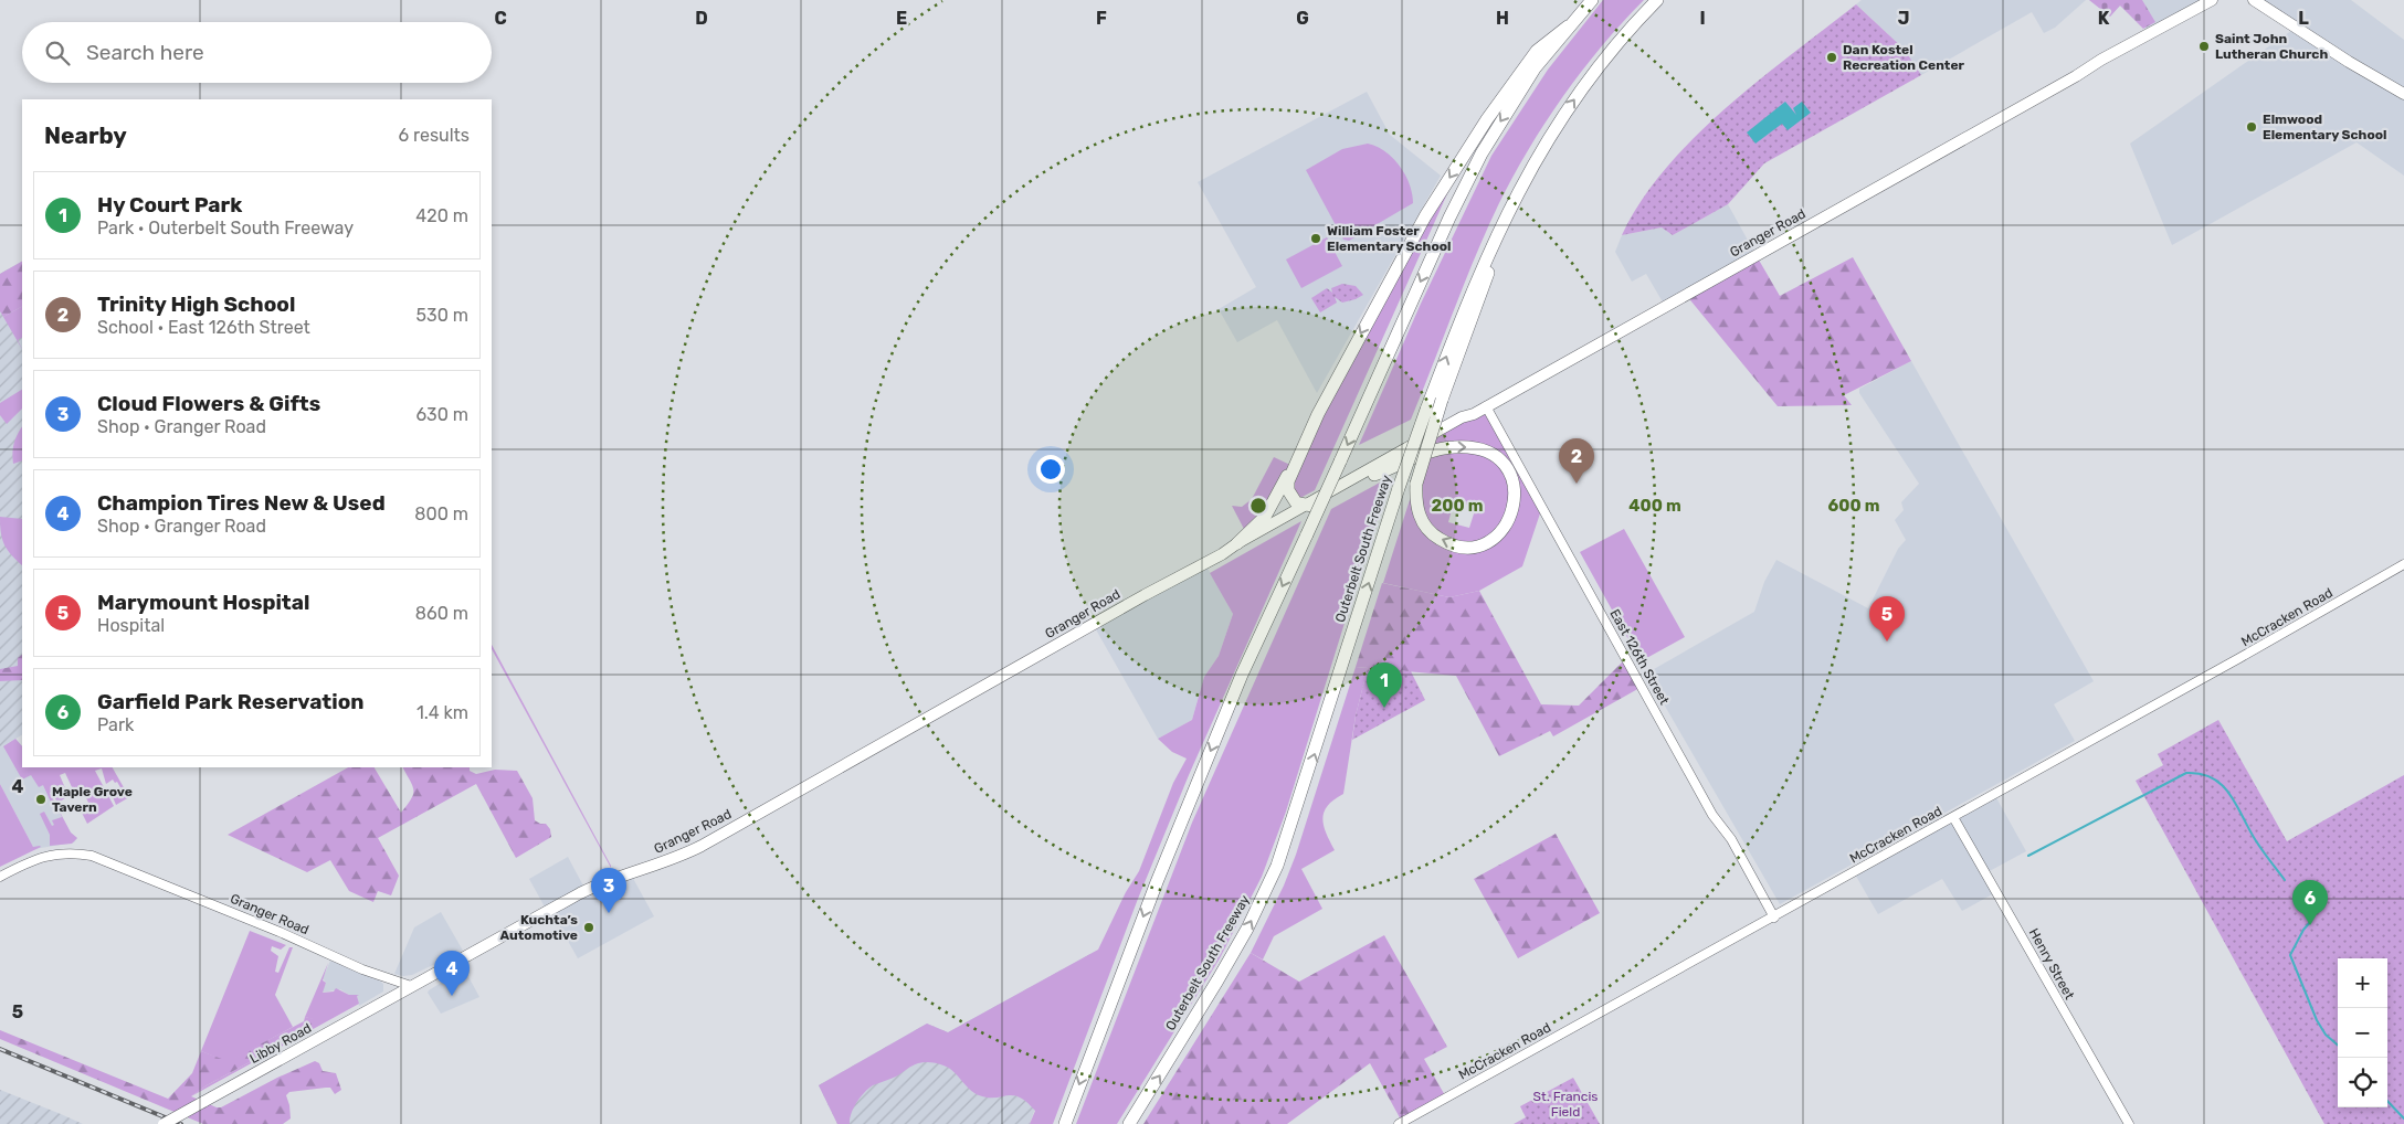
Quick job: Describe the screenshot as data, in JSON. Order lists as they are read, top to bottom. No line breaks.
{"streets":{"highway":["Outerbelt South Freeway"],"main road":["Granger Road","Libby Road"],"street":["McCracken Road","East 126th Street","Henry Street"]},"crossings":[["Granger Road","East 126th Street"],["Granger Road","Libby Road"],["McCracken Road","East 126th Street"],["McCracken Road","Henry Street"]],"parks":["St. Francis Field"],"places":["Saint John Lutheran Church","Dan Kostel Recreation Center","Elmwood Elementary School","William Foster Elementary School","Maple Grove Tavern","Kuchta’s Automotive"],"page":{"search":"Search here","heading":["Nearby","6 results"],"list":[{"mark":"1","name":"Hy Court Park","note":"Park · Outerbelt South Freeway","value":"420 m"},{"mark":"2","name":"Trinity High School","note":"School · East 126th Street","value":"530 m"},{"mark":"3","name":"Cloud Flowers & Gifts","note":"Shop · Granger Road","value":"630 m"},{"mark":"4","name":"Champion Tires New & Used","note":"Shop · Granger Road","value":"800 m"},{"mark":"5","name":"Marymount Hospital","note":"Hospital","value":"860 m"},{"mark":"6","name":"Garfield Park Reservation","note":"Park","value":"1.4 km"}],"pins":["2","5","1","3","6","4"],"map_buttons":["+","−"]},"grid":{"columns":["C","D","E","F","G","H","I","J","K","L"],"rows":["4","5"]},"rings":["200 m","400 m","600 m"]}
